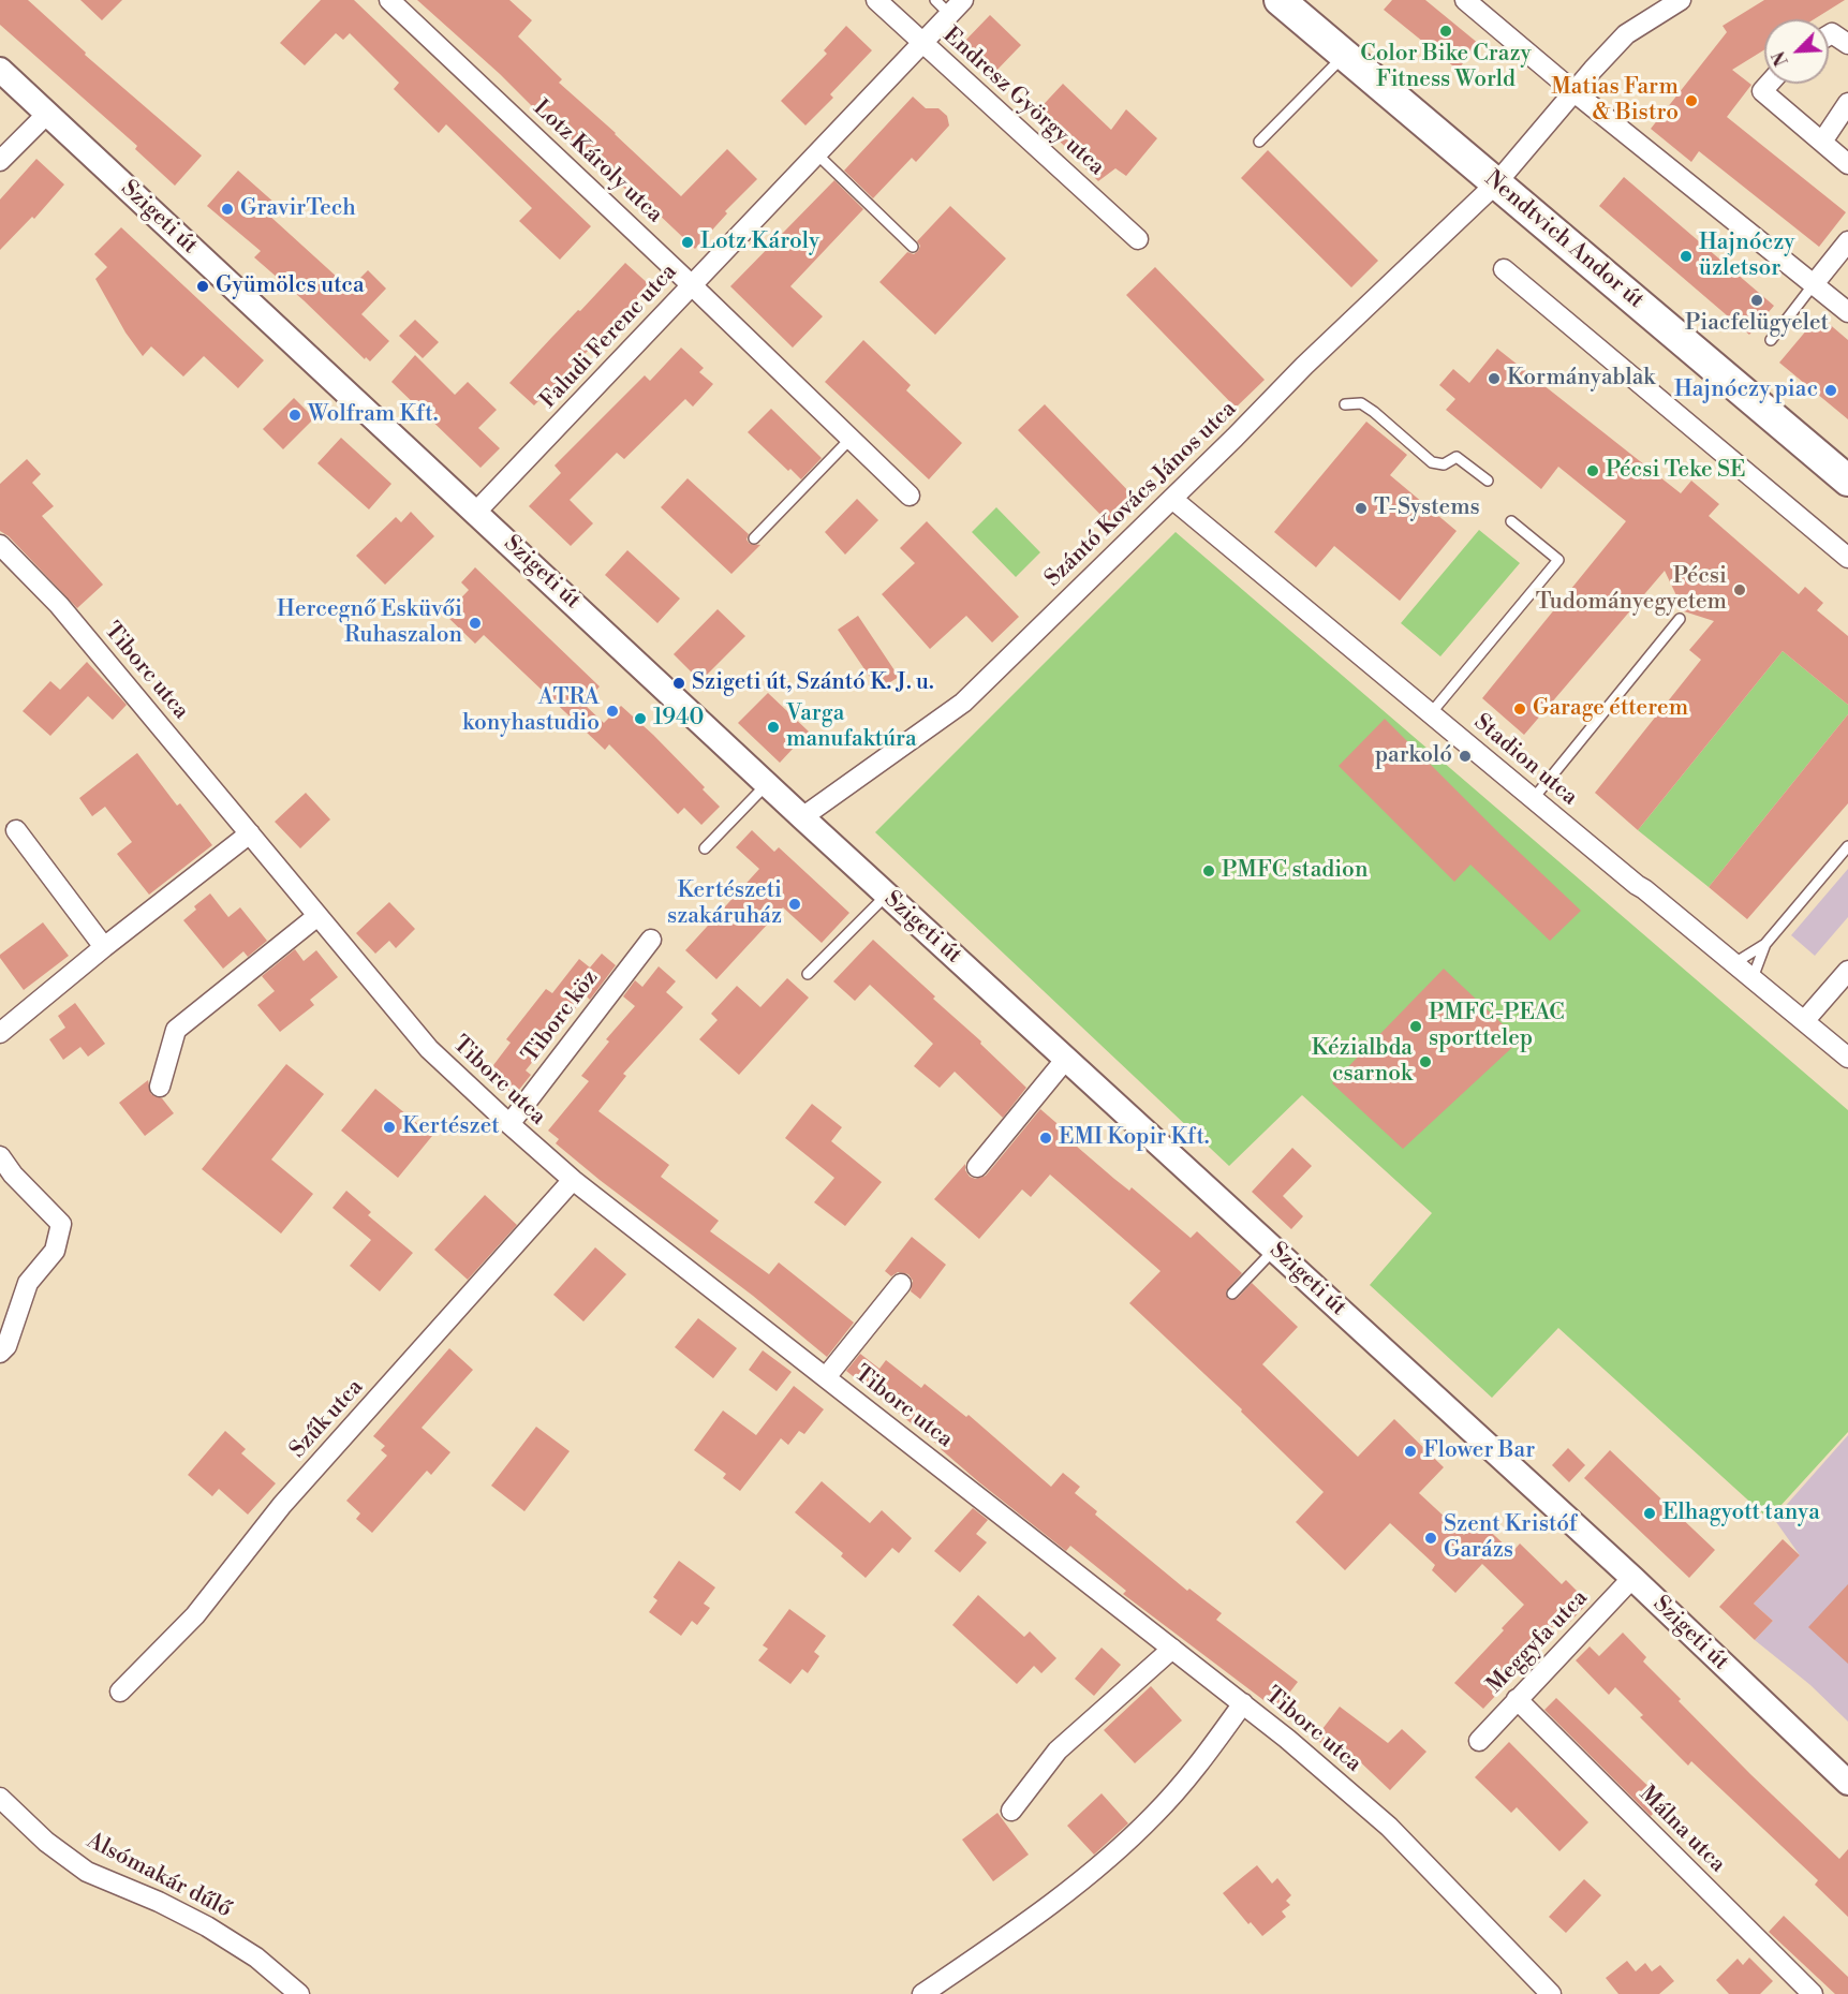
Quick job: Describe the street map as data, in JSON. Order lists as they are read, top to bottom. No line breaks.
{"streets":{"main road":["Nendtvich Andor út"],"street":["Endresz György utca","Lotz Károly utca","Szigeti út","Faludi Ferenc utca","Szántó Kovács János utca","Tiborc utca","Stadion utca","Tiborc köz","Szűk utca","Meggyfa utca","Málna utca","Alsómakár dűlő"]},"crossings":[["Endresz György utca","Faludi Ferenc utca"],["Lotz Károly utca","Faludi Ferenc utca"],["Szigeti út","Faludi Ferenc utca"],["Szigeti út","Szántó Kovács János utca"],["Szigeti út","Meggyfa utca"],["Nendtvich Andor út","Szántó Kovács János utca"],["Szántó Kovács János utca","Stadion utca"],["Tiborc utca","Tiborc köz"],["Tiborc utca","Szűk utca"],["Meggyfa utca","Málna utca"]],"places":["Color Bike Crazy Fitness World","Matias Farm & Bistro","GravirTech","Lotz Károly","Hajnóczy üzletsor","Gyümölcs utca","Piacfelügyelet","Kormányablak","Hajnóczy piac","Wolfram Kft.","Pécsi Teke SE","T-Systems","Pécsi Tudományegyetem","Hercegnő Esküvői Ruhaszalon","Szigeti út, Szántó K. J. u.","Garage étterem","ATRA konyhastudio","1940","Varga manufaktúra","parkoló","PMFC stadion","Kertészeti szakáruház","PMFC-PEAC sporttelep","Kézialbda csarnok","Kertészet","EMI Kopir Kft.","Flower Bar","Elhagyott tanya","Szent Kristóf Garázs"],"north":"bottom left"}
